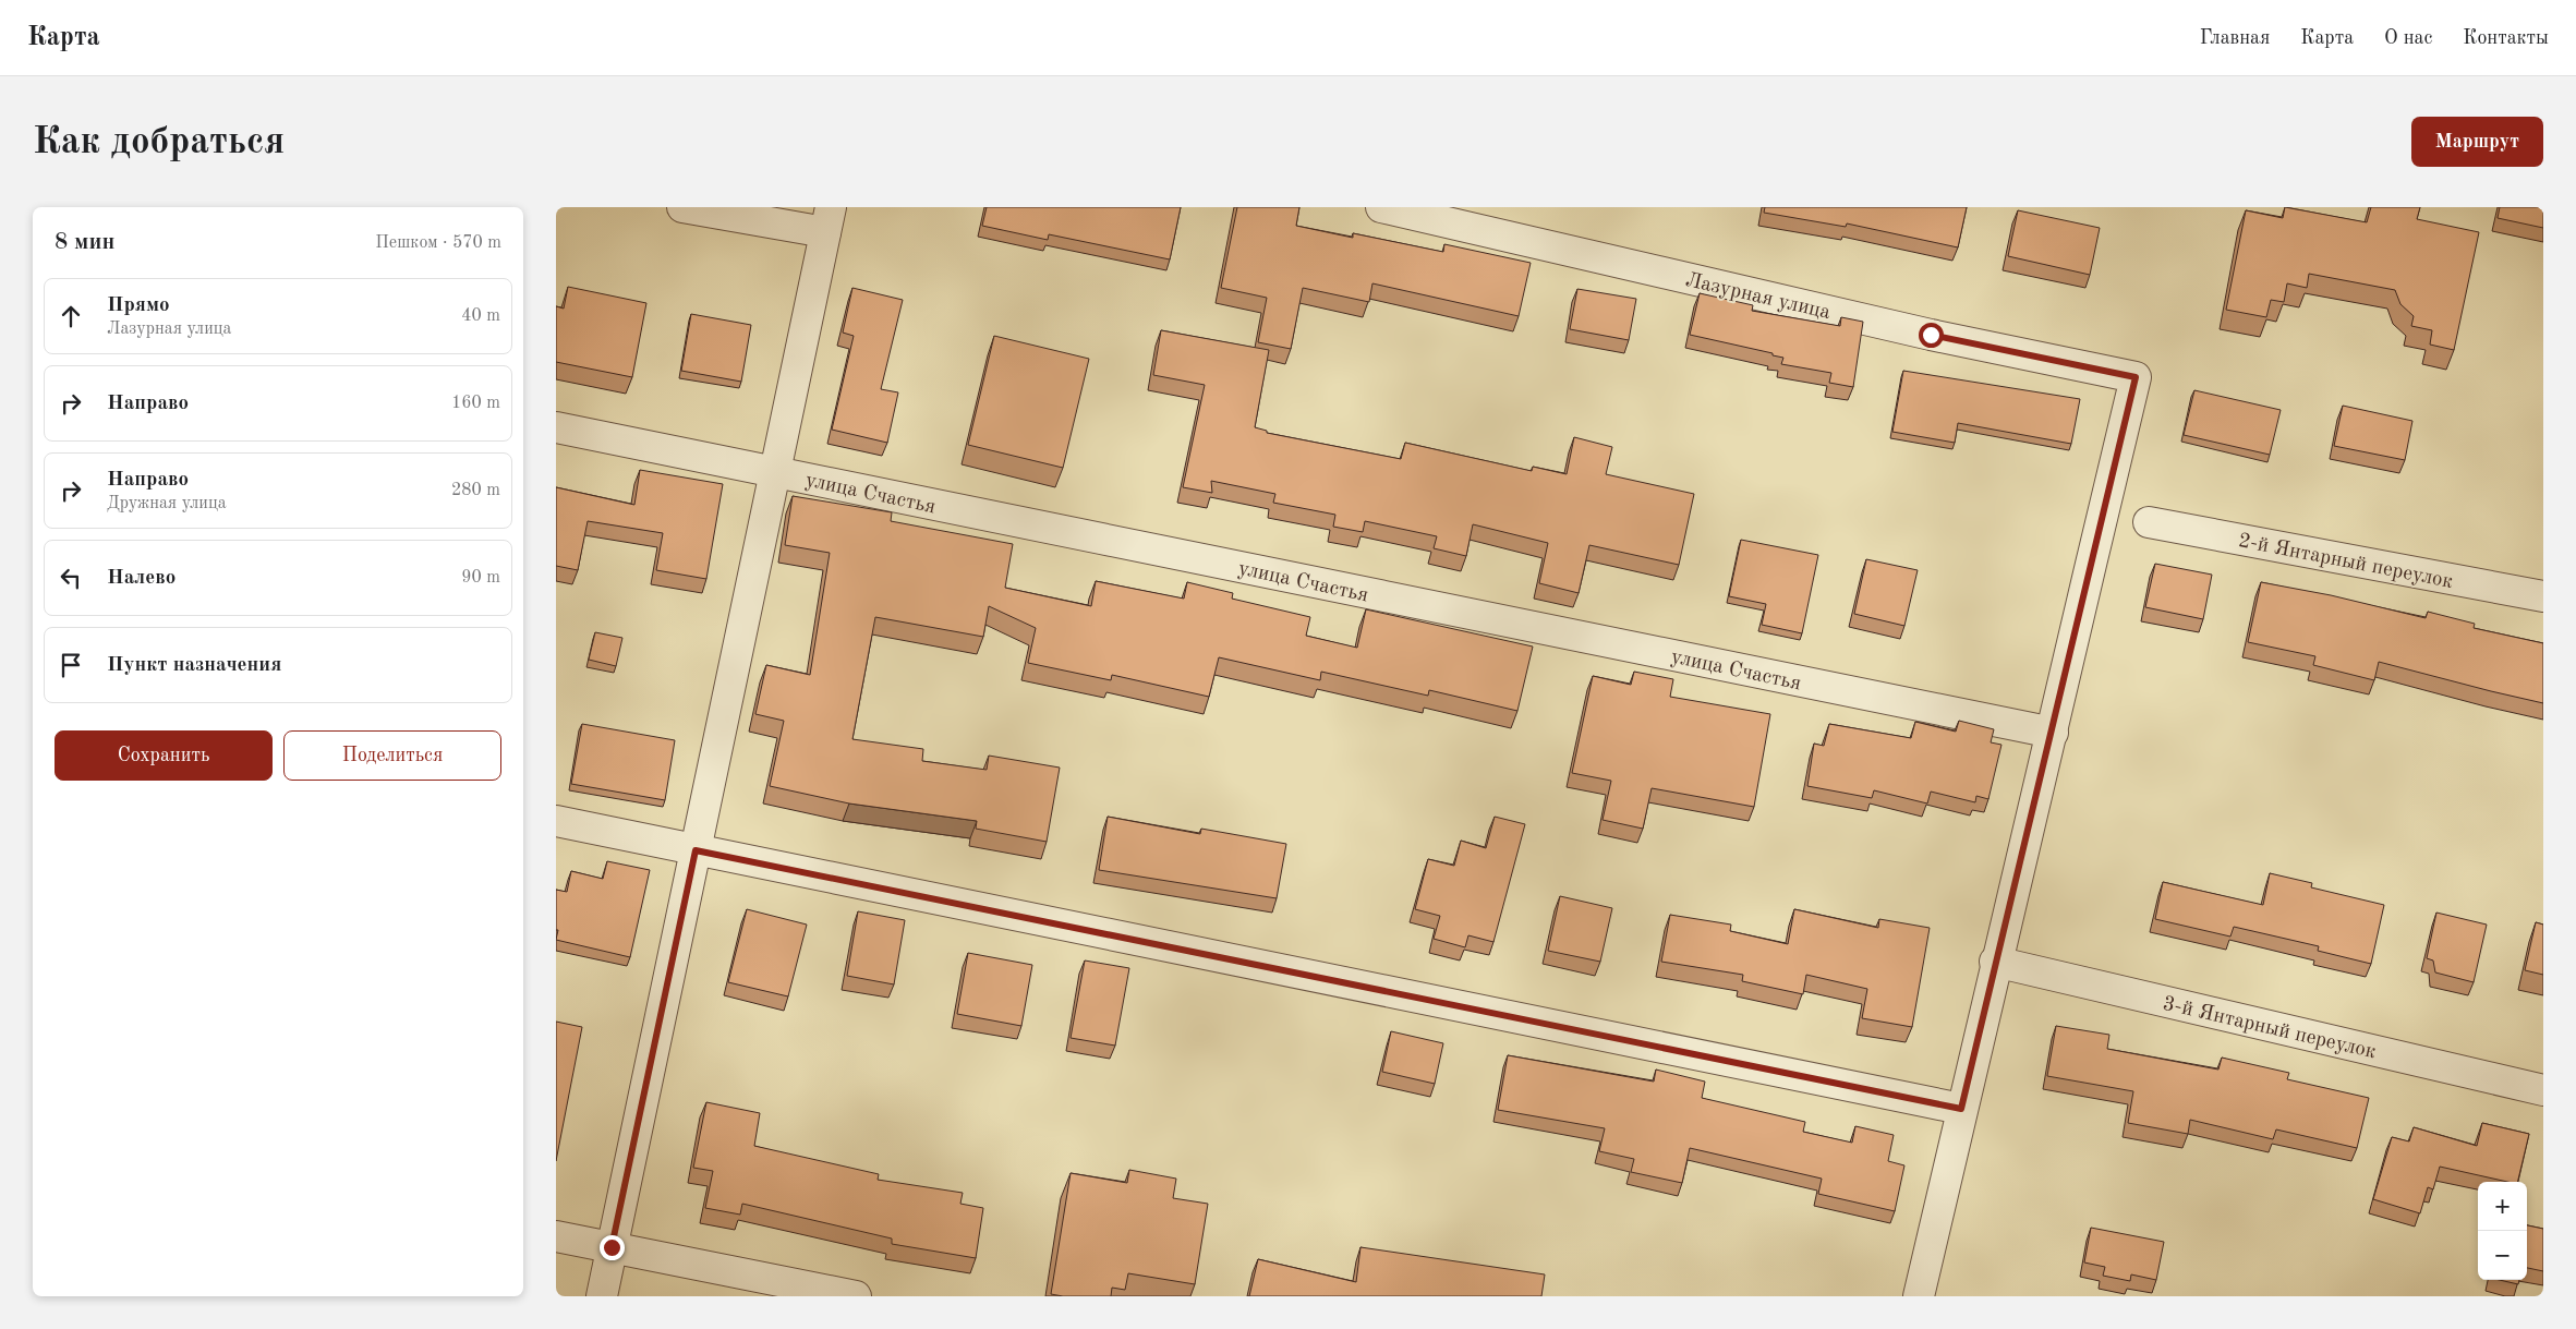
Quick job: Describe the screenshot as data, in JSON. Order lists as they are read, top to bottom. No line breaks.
{"streets":{"street":["Лазурная улица","улица Счастья","2-й Янтарный переулок","3-й Янтарный переулок"]},"crossings":[["Лазурная улица","улица Счастья"]],"page":{"header":"Карта","nav":["Главная","Карта","О нас","Контакты"],"buttons":["Маршрут",["Сохранить","Поделиться"]],"title":"Как добраться","heading":["8 мин","Пешком · 570 m"],"list":[["Прямо","Лазурная улица","40 m"],["Направо","160 m"],["Направо","Дружная улица","280 m"],["Налево","90 m"],"Пункт назначения"],"map_buttons":["+","−"]}}
